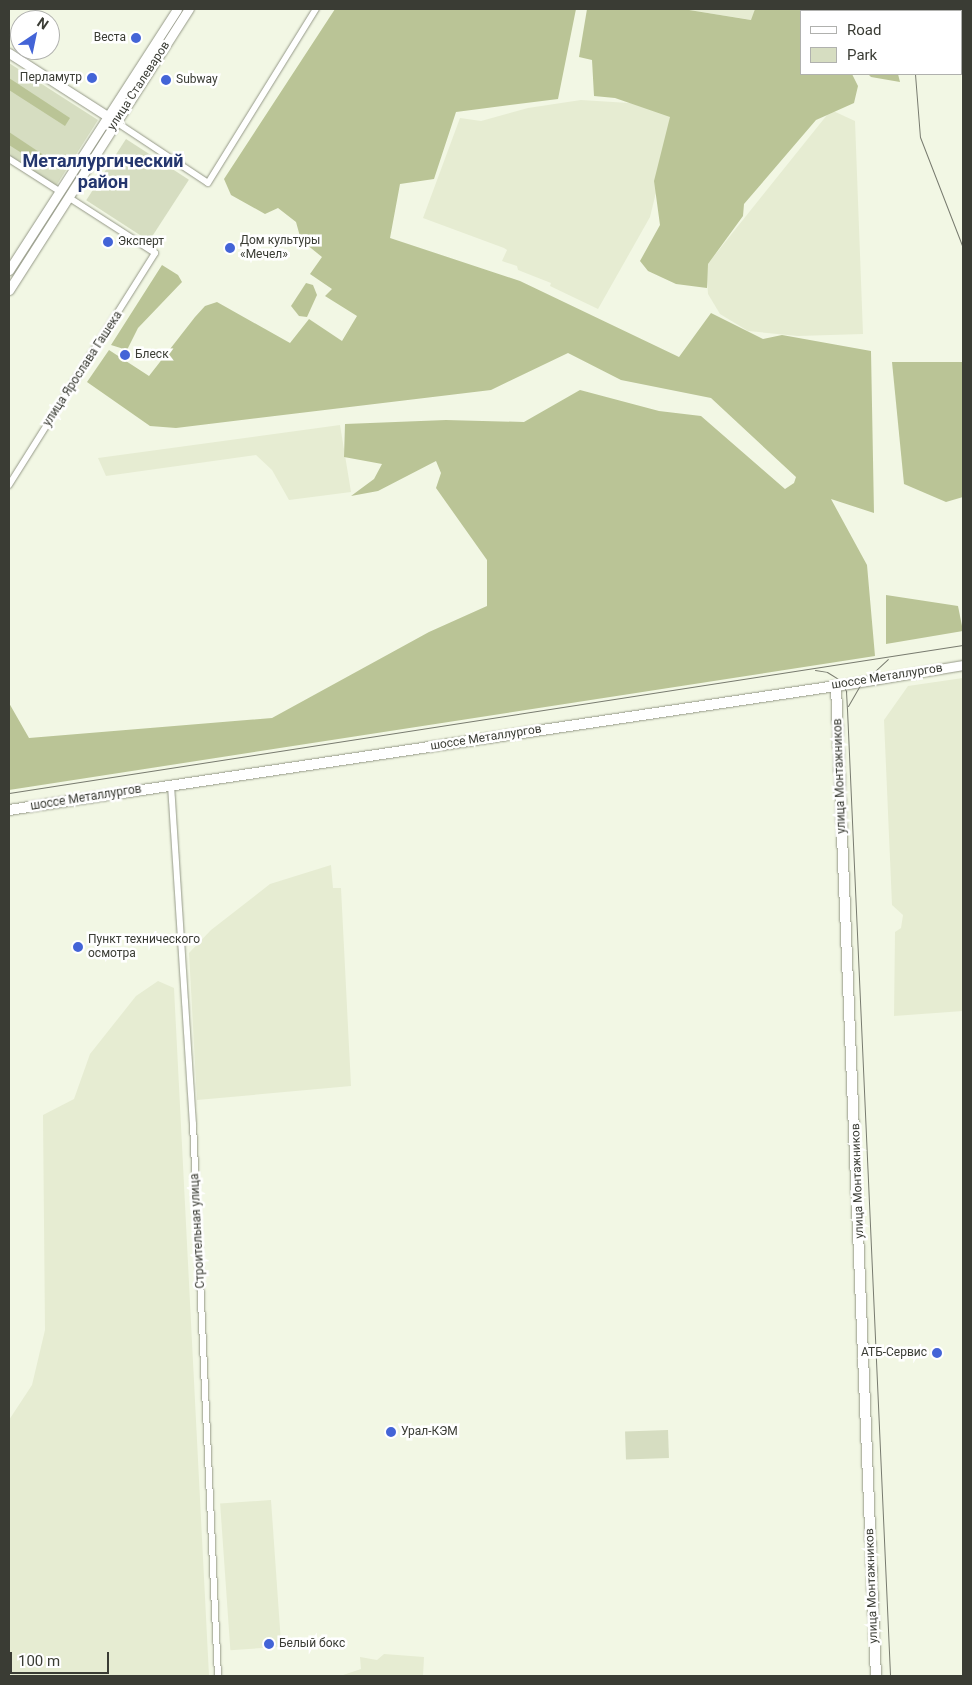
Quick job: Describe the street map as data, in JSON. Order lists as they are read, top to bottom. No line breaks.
{"streets":{"main road":["улица Сталеваров","шоссе Металлургов","улица Монтажников"],"street":["улица Ярослава Гашека","Строительная улица"]},"crossings":[["улица Сталеваров","улица Ярослава Гашека"],["шоссе Металлургов","улица Монтажников"],["шоссе Металлургов","Строительная улица"]],"districts":["Металлургический район"],"places":["Веста","Перламутр","Subway","Эксперт","Дом культуры «Мечел»","Блеск","Пункт технического осмотра","АТБ-Сервис","Урал-КЭМ","Белый бокс"],"legend":["Road","Park"],"scale_bar":"100 m","north":"top right"}
